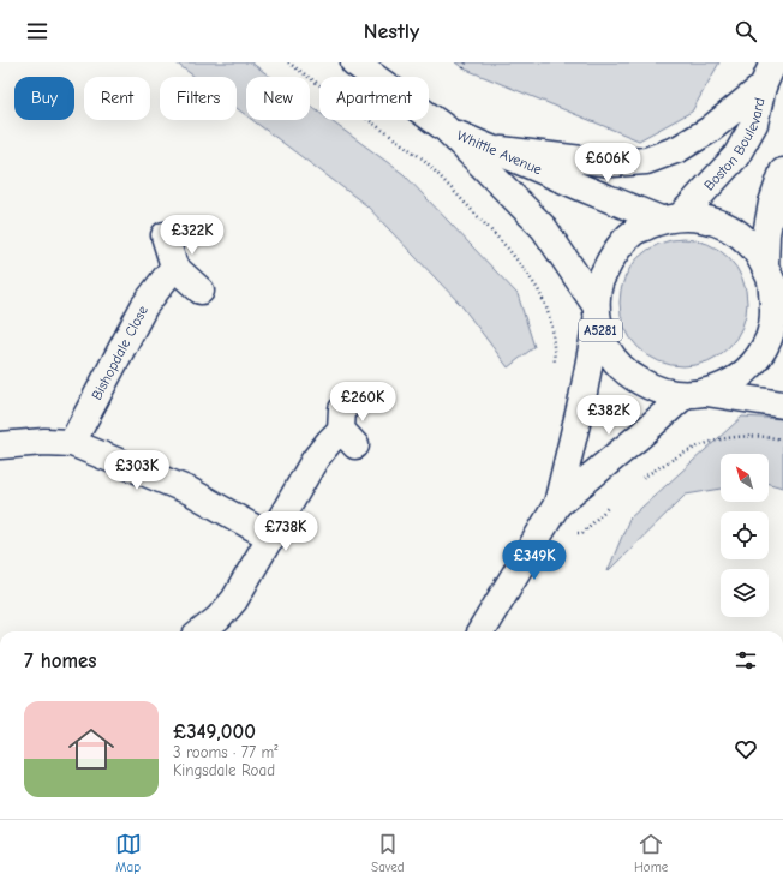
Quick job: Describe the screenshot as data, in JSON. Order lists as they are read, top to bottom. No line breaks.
{"streets":{"street":["Boston Boulevard","Whittle Avenue","A5281","Bishopdale Close"]},"crossings":[["Boston Boulevard","Whittle Avenue"],["Boston Boulevard","A5281"],["Whittle Avenue","A5281"]],"north":"top left","page":{"header":"Nestly","chip":["Buy","Rent","Filters","New","Apartment"],"price":["£606K","£322K","£260K","£382K","£303K","£738K","£349K"],"heading":"7 homes","list":[{"name":"£349,000","note":"3 rooms · 77 m² · Kingsdale Road"}],"tabs":["Map","Saved","Home"]}}
